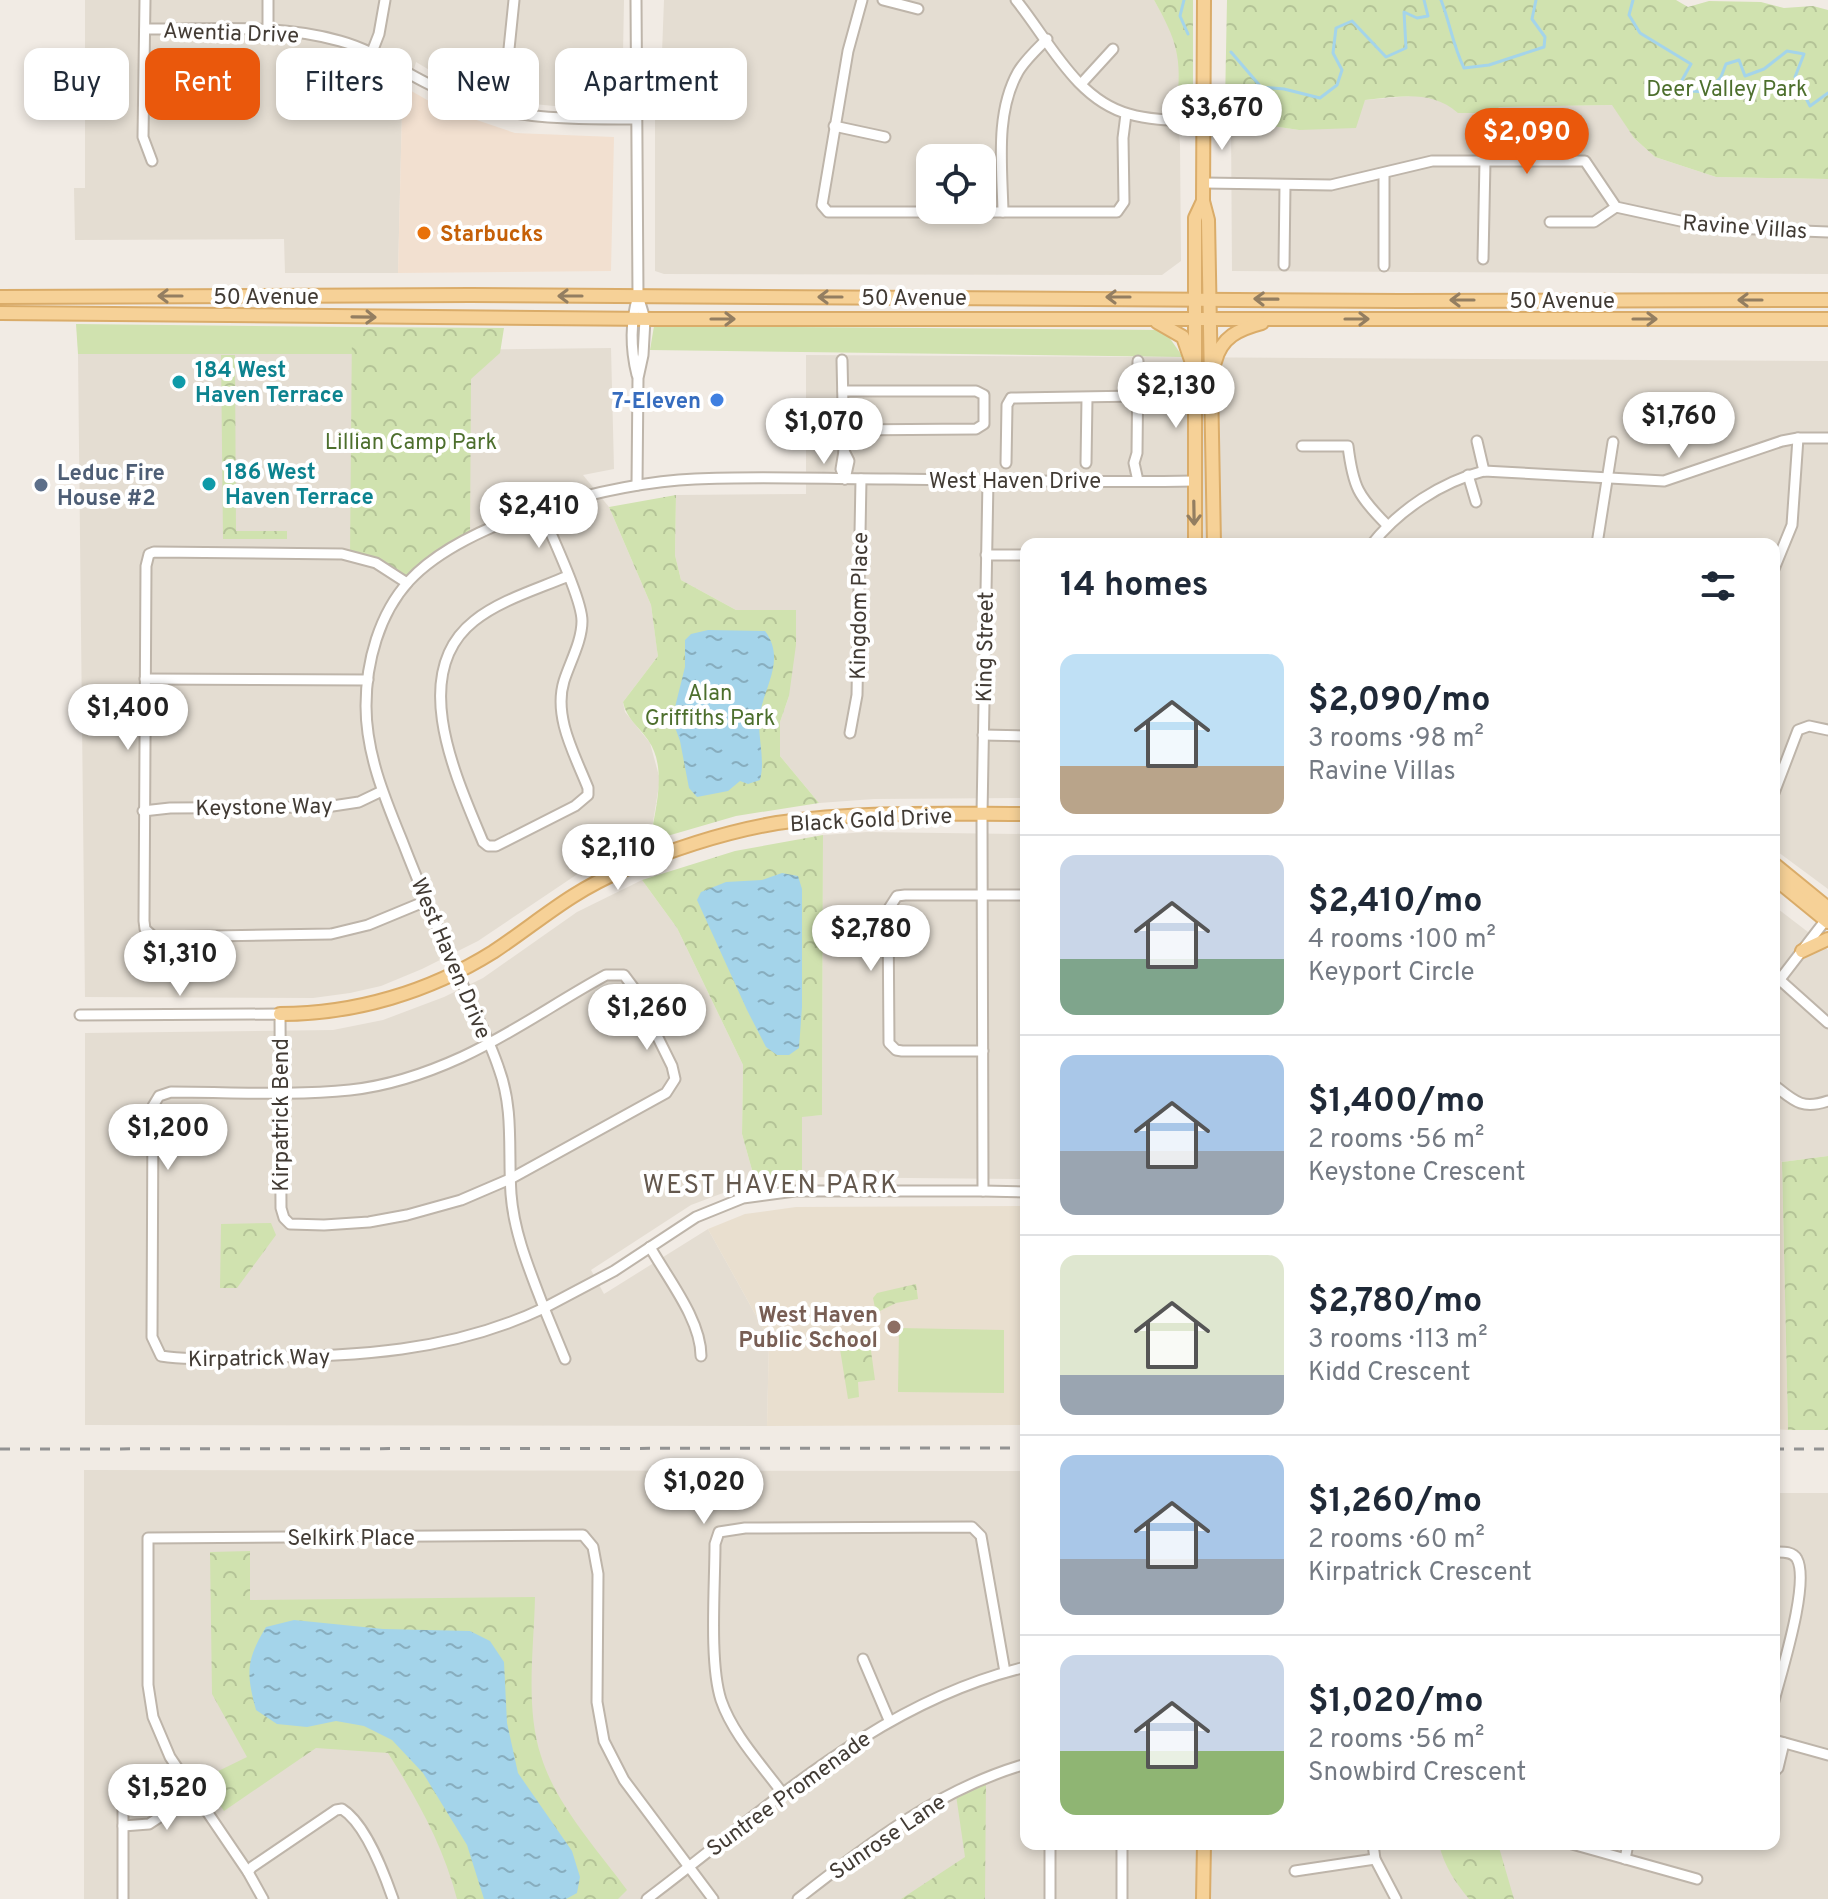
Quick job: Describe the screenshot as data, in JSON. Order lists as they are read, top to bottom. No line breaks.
{"streets":{"main road":["50 Avenue","Black Gold Drive"],"street":["Awentia Drive","Ravine Villas","West Haven Drive","Kingdom Place","King Street","Keystone Way","Kirpatrick Bend","Kirpatrick Way","Selkirk Place","Suntree Promenade","Sunrose Lane"]},"crossings":[["West Haven Drive","Kingdom Place"],["West Haven Drive","King Street"],["West Haven Drive","Keystone Way"],["West Haven Drive","Black Gold Drive"],["West Haven Drive","Kirpatrick Bend"],["West Haven Drive","Kirpatrick Way"],["King Street","Black Gold Drive"],["Black Gold Drive","Kirpatrick Bend"],["Kirpatrick Bend","Kirpatrick Way"],["Selkirk Place","Suntree Promenade"]],"districts":["WEST HAVEN PARK"],"parks":["Deer Valley Park","Lillian Camp Park","Alan Griffiths Park"],"places":["Starbucks","184 West Haven Terrace","7-Eleven","186 West Haven Terrace","Leduc Fire House #2","West Haven Public School"],"page":{"chip":["Buy","Rent","Filters","New","Apartment"],"price":["$3,670","$2,090","$2,130","$1,760","$1,070","$2,410","$1,400","$2,110","$2,780","$1,310","$1,260","$1,200","$1,020","$1,520"],"heading":"14 homes","list":[{"name":"$2,090/mo","note":"3 rooms · 98 m² · Ravine Villas"},{"name":"$2,410/mo","note":"4 rooms · 100 m² · Keyport Circle"},{"name":"$1,400/mo","note":"2 rooms · 56 m² · Keystone Crescent"},{"name":"$2,780/mo","note":"3 rooms · 113 m² · Kidd Crescent"},{"name":"$1,260/mo","note":"2 rooms · 60 m² · Kirpatrick Crescent"},{"name":"$1,020/mo","note":"2 rooms · 56 m² · Snowbird Crescent"}]}}
